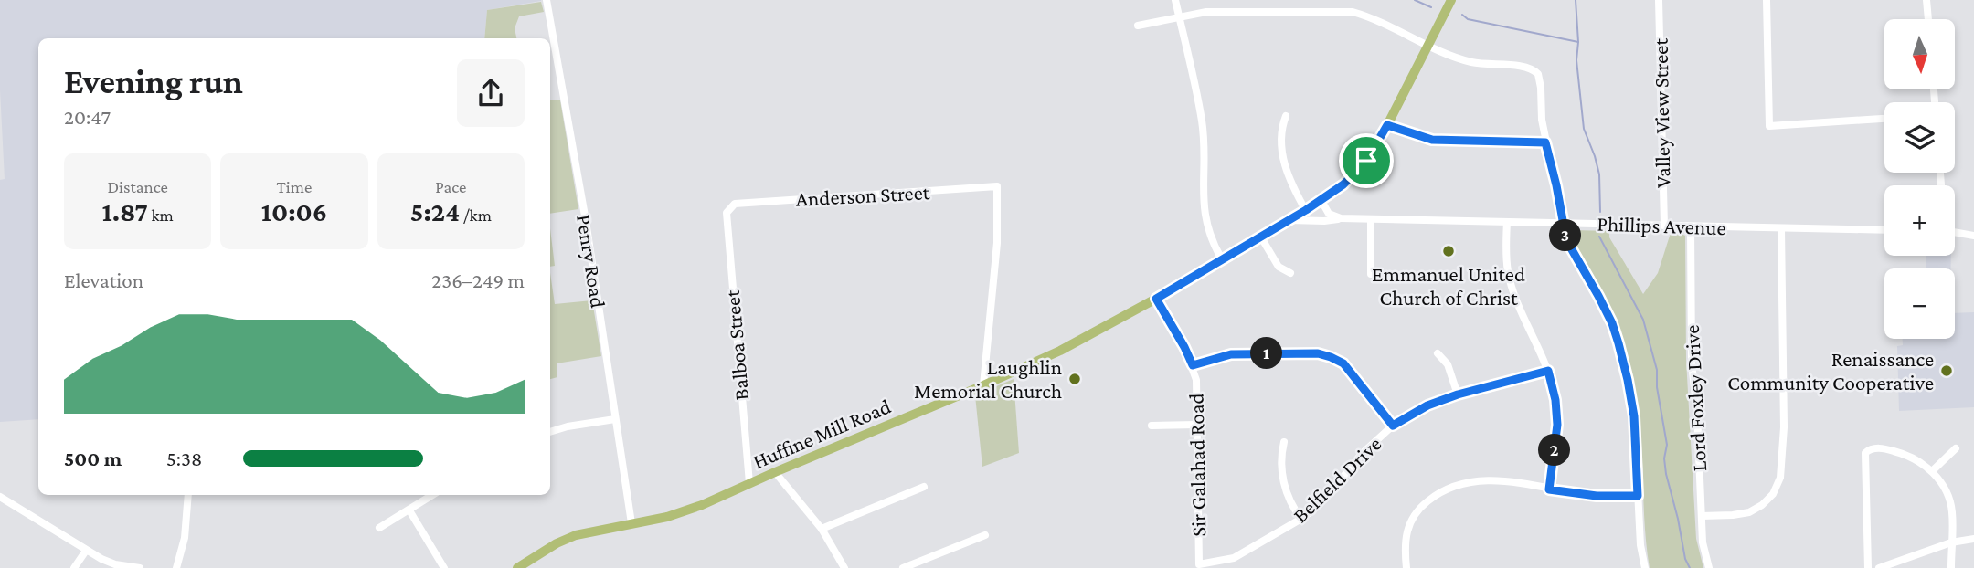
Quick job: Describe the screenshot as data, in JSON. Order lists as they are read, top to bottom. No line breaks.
{"streets":{"main road":["Huffine Mill Road"],"street":["Valley View Street","Anderson Street","Phillips Avenue","Penry Road","Balboa Street","Lord Foxley Drive","Sir Galahad Road","Belfield Drive"]},"crossings":[["Valley View Street","Phillips Avenue"],["Anderson Street","Balboa Street"],["Anderson Street","Huffine Mill Road"],["Phillips Avenue","Lord Foxley Drive"],["Phillips Avenue","Huffine Mill Road"],["Penry Road","Huffine Mill Road"],["Balboa Street","Huffine Mill Road"],["Huffine Mill Road","Sir Galahad Road"],["Sir Galahad Road","Belfield Drive"]],"places":["Emmanuel United Church of Christ","Renaissance Community Cooperative","Laughlin Memorial Church"],"north":"bottom","page":{"map_buttons":["+","−"],"heading":["Evening run","20:47"],"stats":[["Distance","1.87 km"],["Time","10:06"],["Pace","5:24 /km"]],"pins":["3","1","2"],"chart":["Elevation","236–249 m"],"list":[{"name":"500 m","note":"5:38"}]}}
